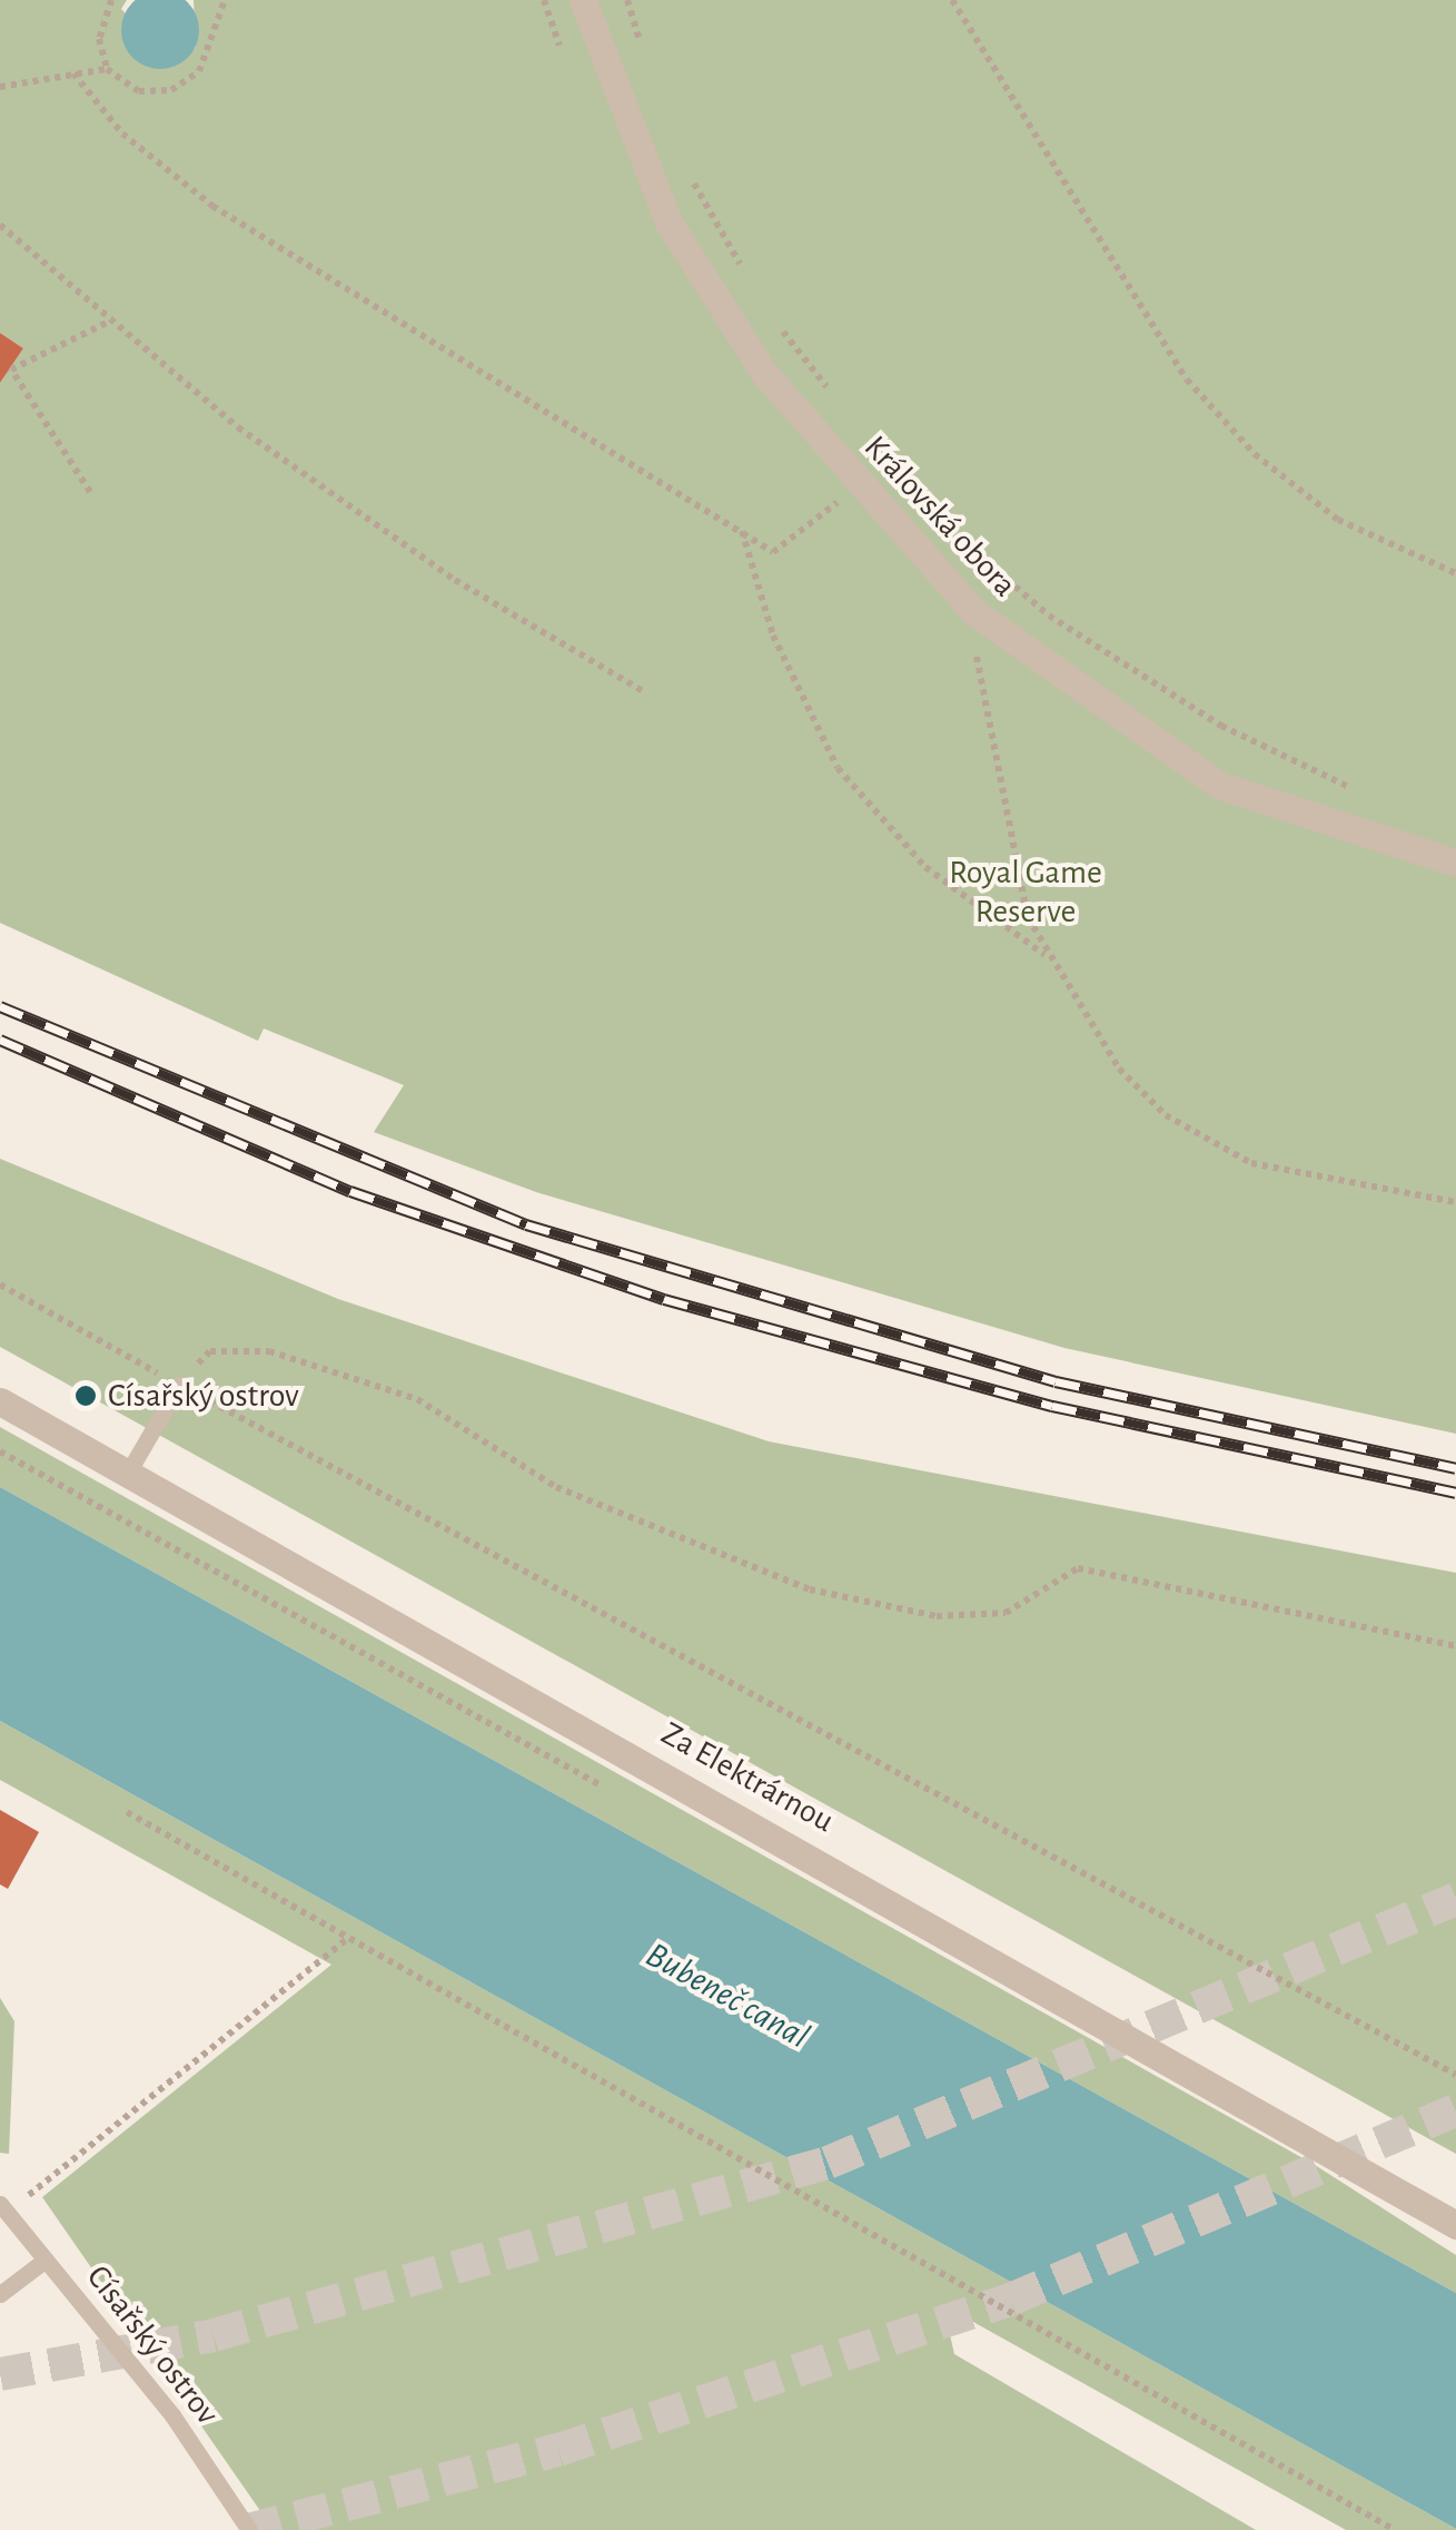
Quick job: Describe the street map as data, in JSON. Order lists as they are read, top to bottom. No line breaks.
{"streets":{"street":["Královská obora","Za Elektrárnou"],"lane":["Císařský ostrov"]},"water":["Bubeneč canal"],"parks":["Royal Game Reserve"],"places":["Císařský ostrov"]}
